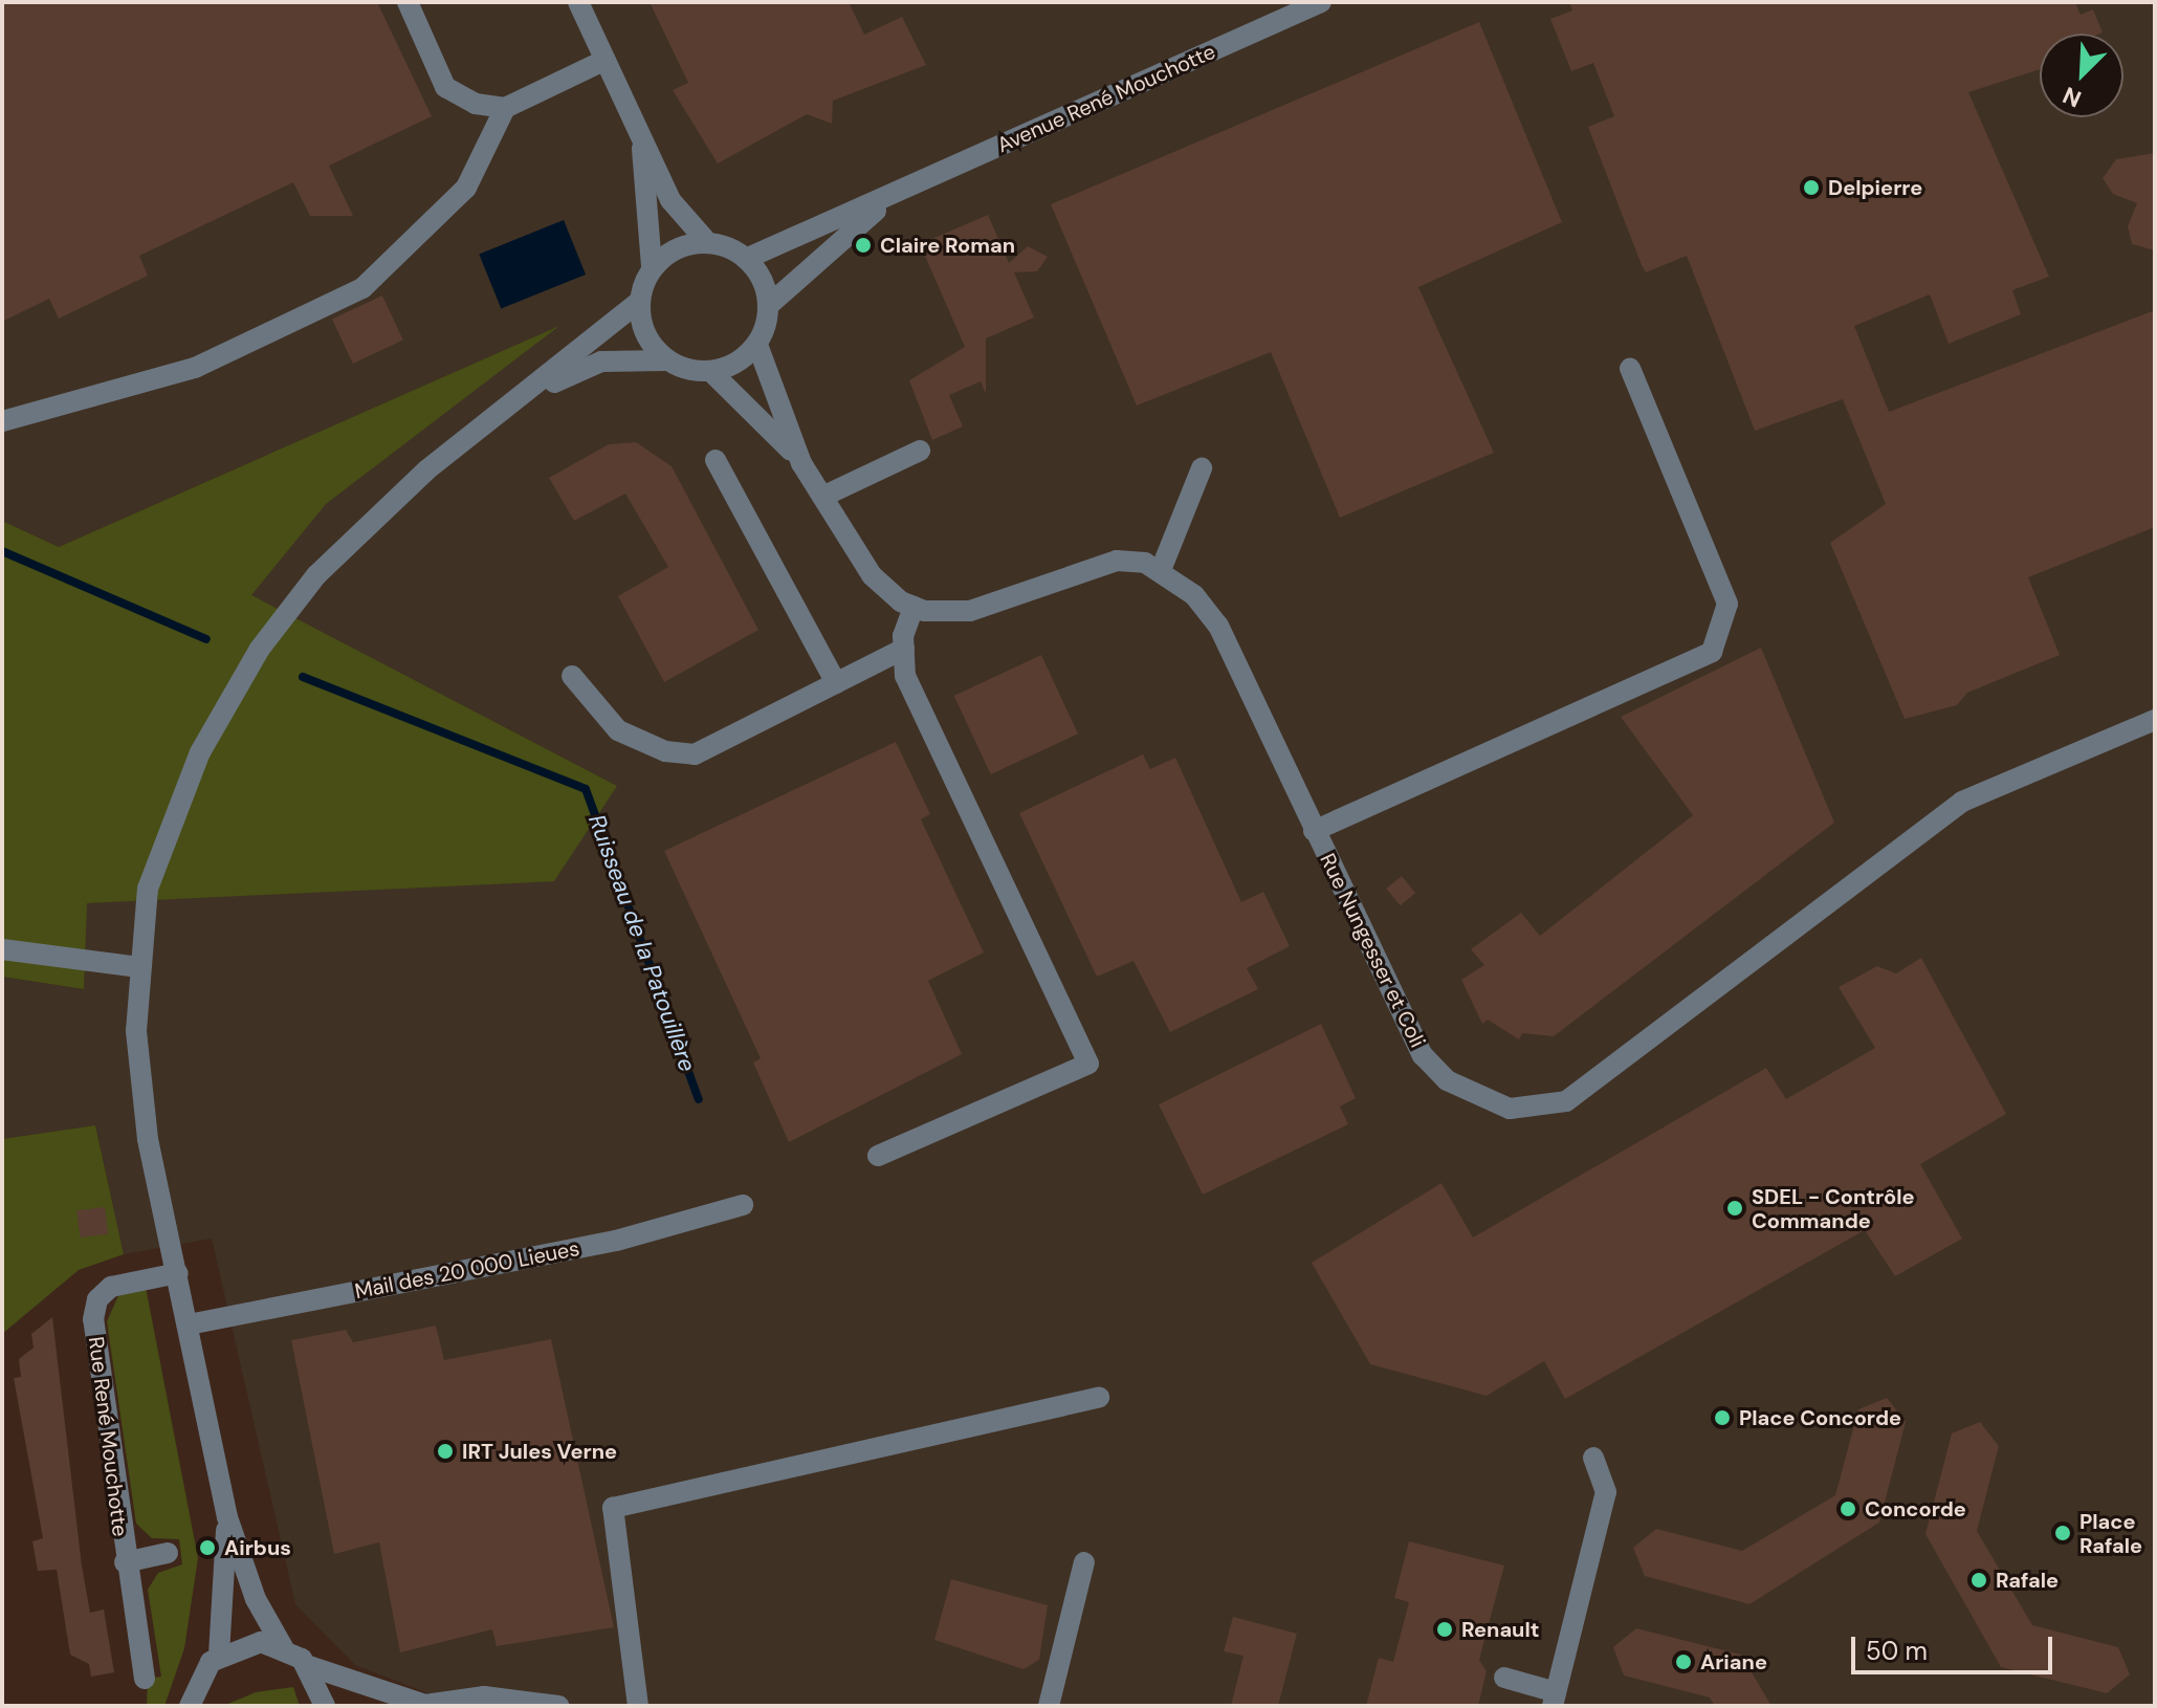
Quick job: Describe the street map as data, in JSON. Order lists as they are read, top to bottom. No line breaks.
{"streets":{"street":["Avenue René Mouchotte","Rue Nungesser et Coli","Mail des 20 000 Lieues","Rue René Mouchotte"]},"water":["Ruisseau de la Patouillère"],"places":["Delpierre","Claire Roman","SDEL - Contrôle Commande","Place Concorde","IRT Jules Verne","Concorde","Place Rafale","Airbus","Rafale","Renault","Ariane"],"scale_bar":"50 m","north":"bottom left"}
